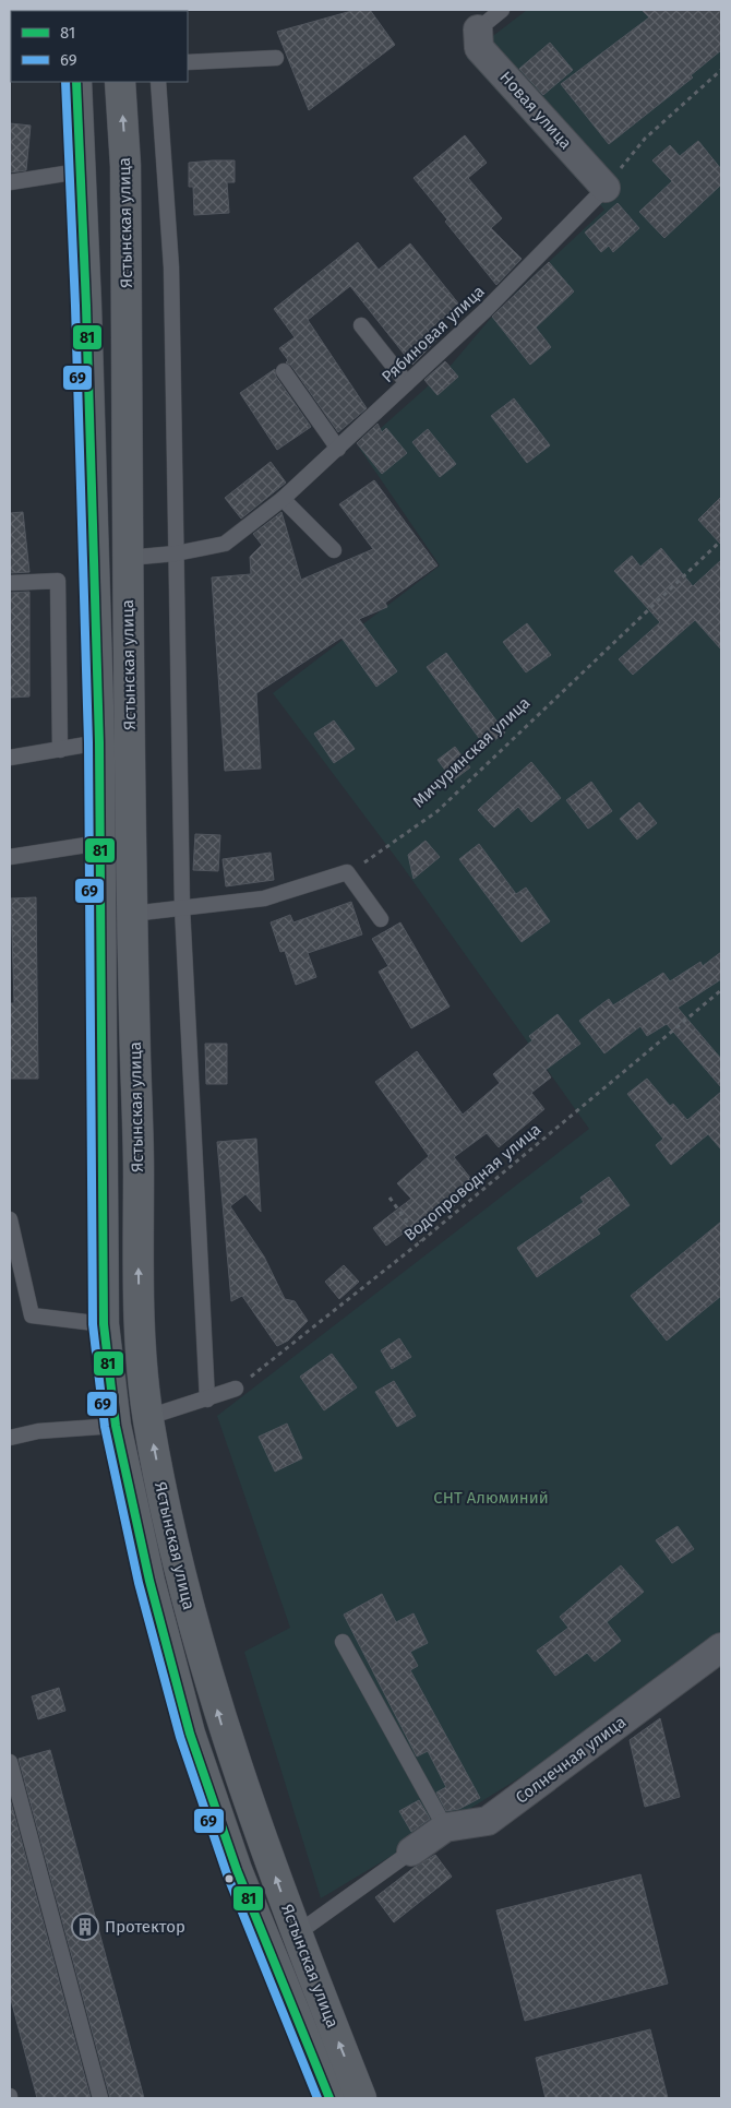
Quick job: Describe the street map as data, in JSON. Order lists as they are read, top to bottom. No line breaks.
{"streets":{"main road":["Ястынская улица"],"street":["Новая улица","Солнечная улица"],"lane":["Рябиновая улица"],"path":["Мичуринская улица","Водопроводная улица"]},"crossings":[["Новая улица","Рябиновая улица"],["Ястынская улица","Рябиновая улица"]],"parks":["СНТ Алюминий"],"places":{"building":["Протектор"]},"lines":["transit line 81","transit line 69"],"legend":["81","69"]}
